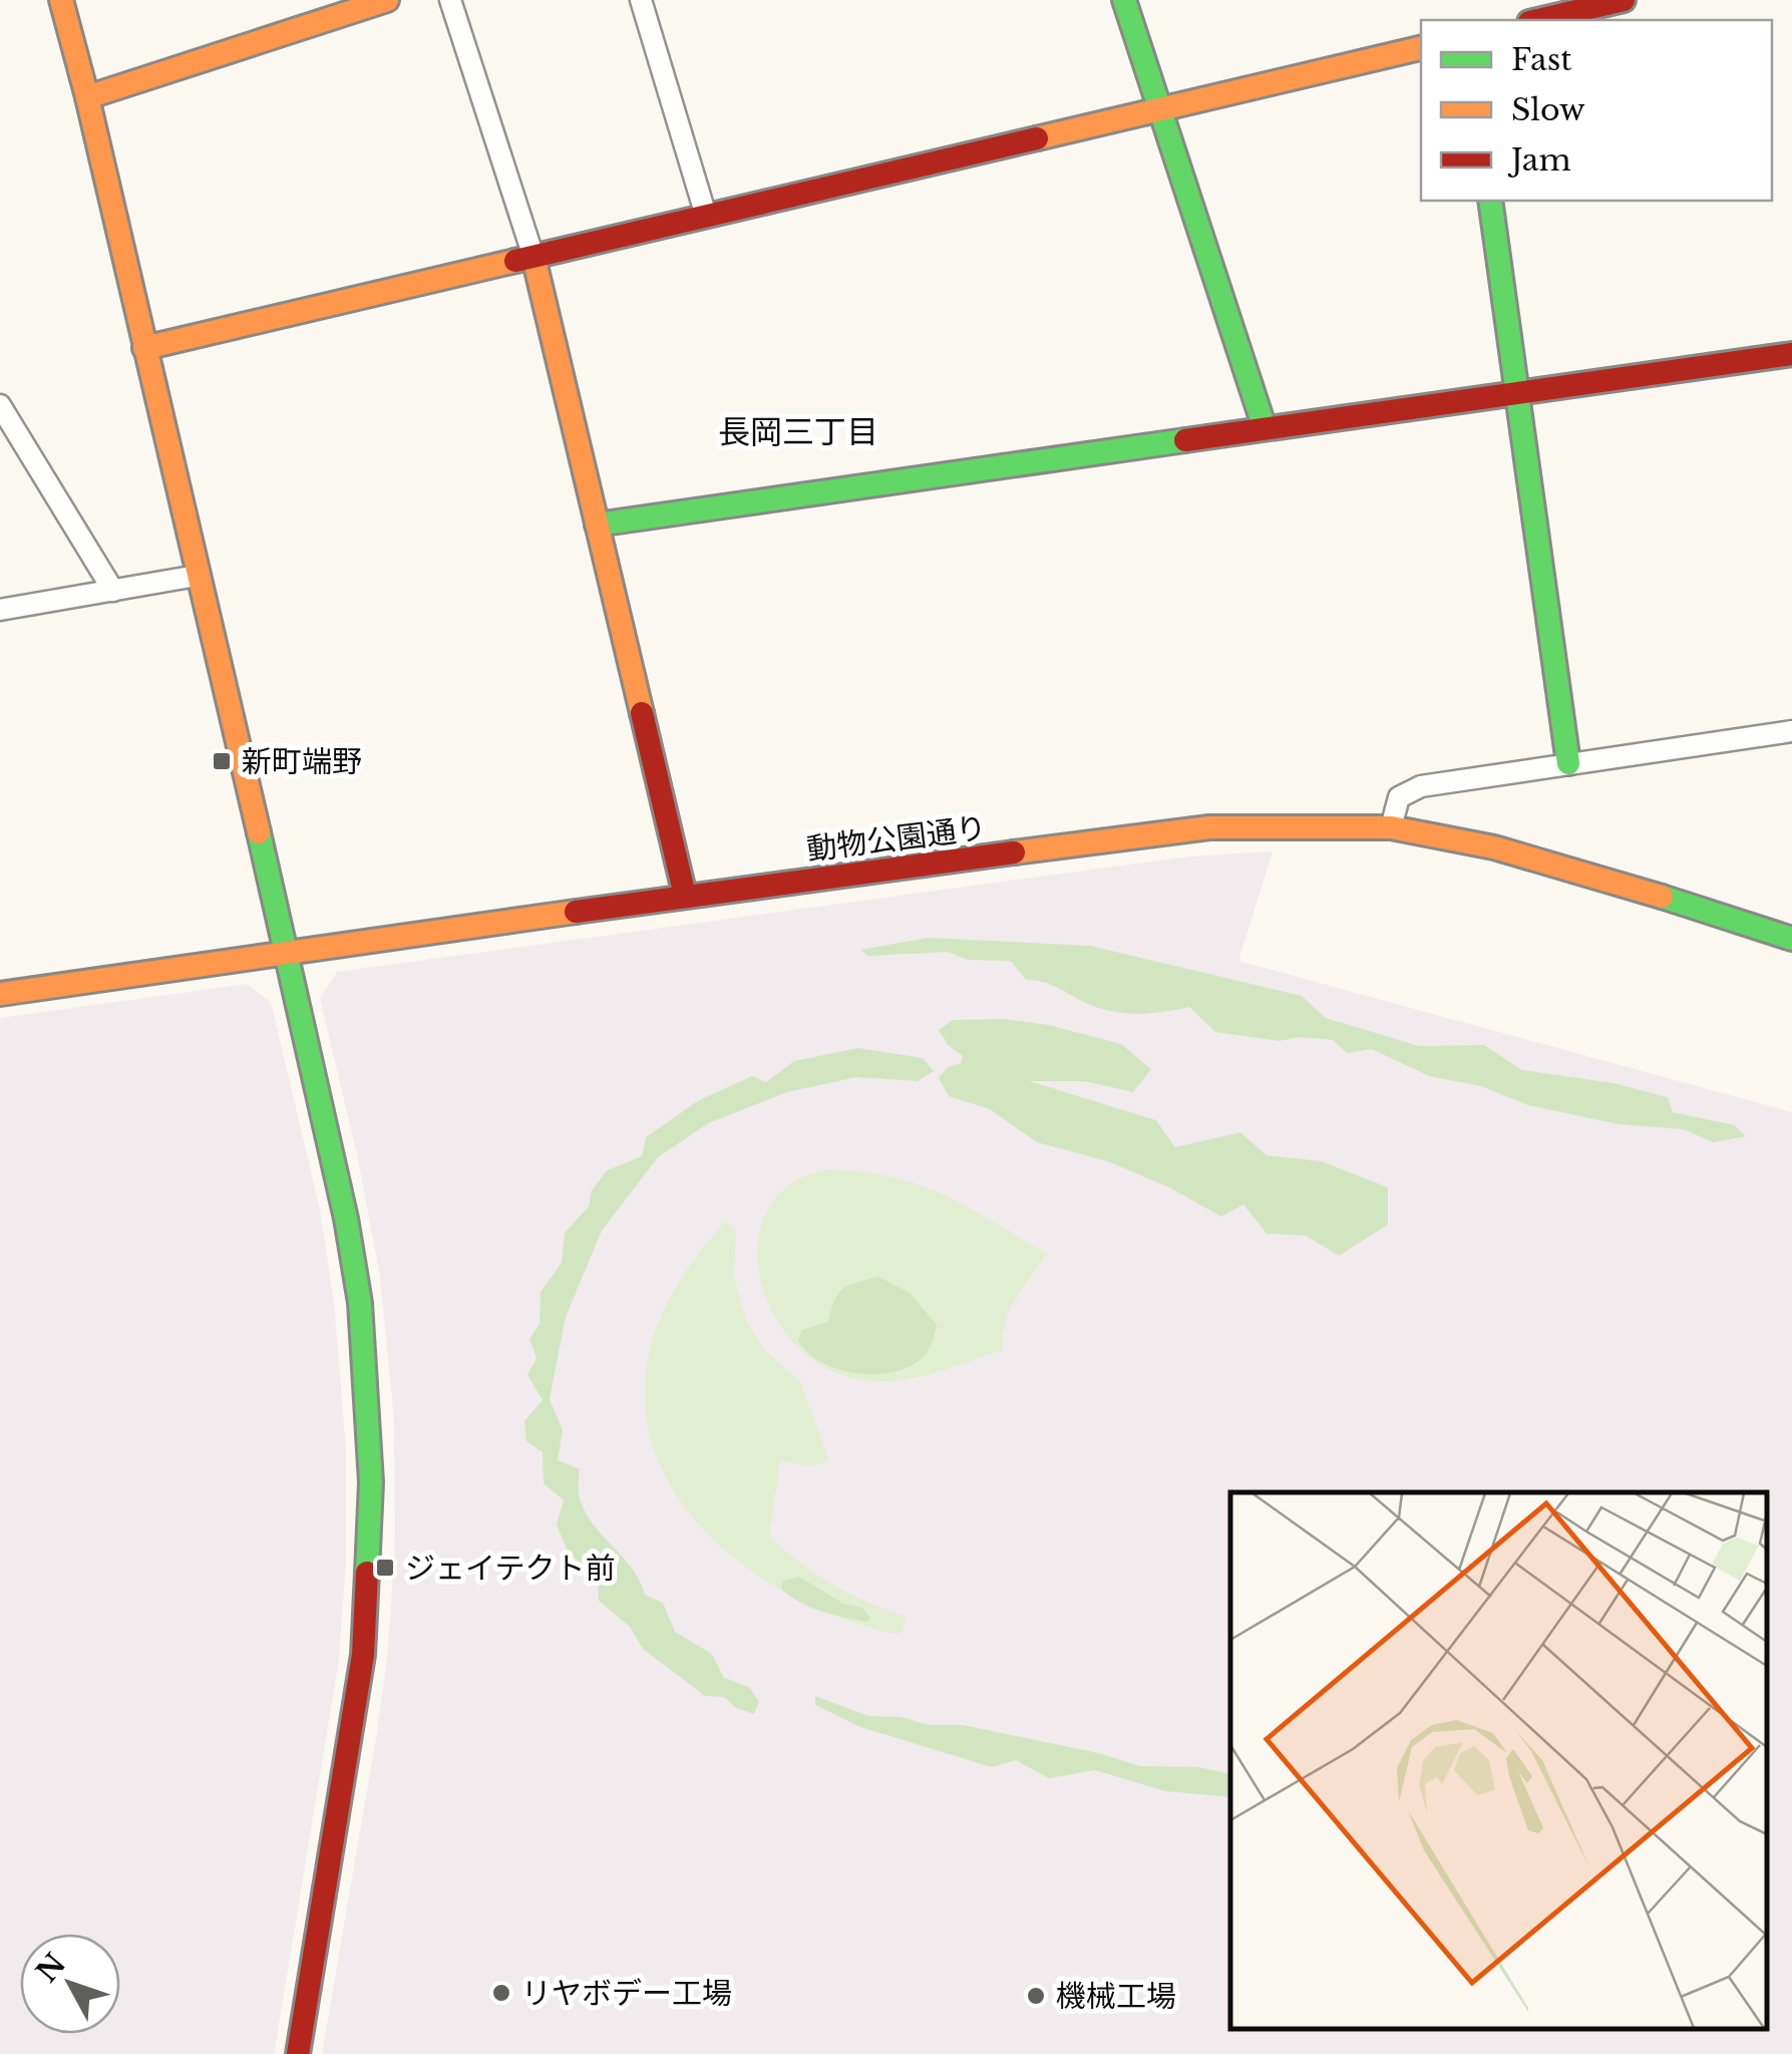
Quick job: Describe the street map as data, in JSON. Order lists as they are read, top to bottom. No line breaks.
{"streets":{"street":["動物公園通り"]},"districts":["長岡三丁目"],"places":{"transit":["新町端野","ジェイテクト前"],"other":["リヤボデー工場","機械工場"]},"legend":["Fast","Slow","Jam"],"north":"top left"}
